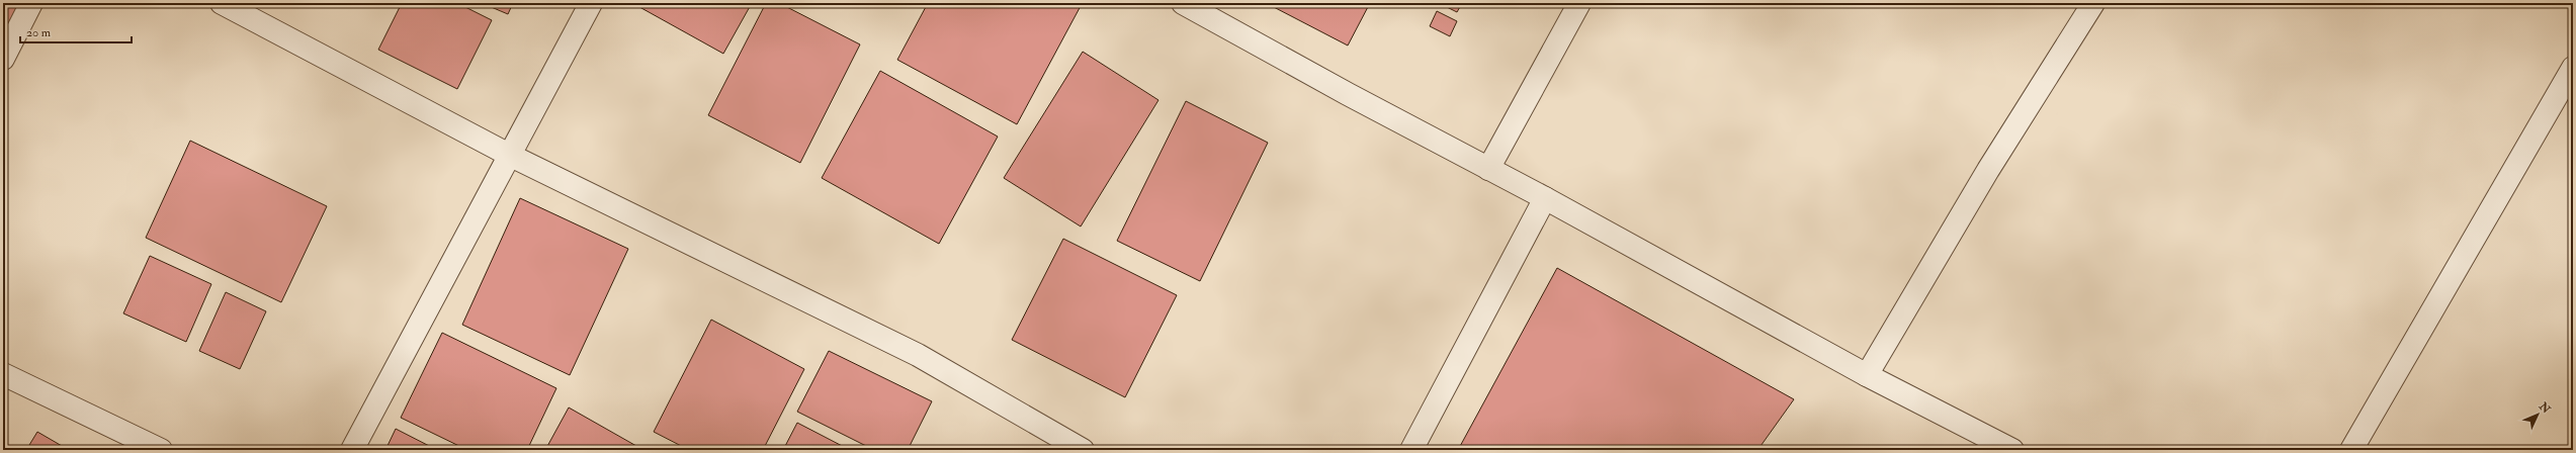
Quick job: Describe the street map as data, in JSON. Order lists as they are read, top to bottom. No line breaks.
{"scale_bar":"20 m","north":"top right"}
